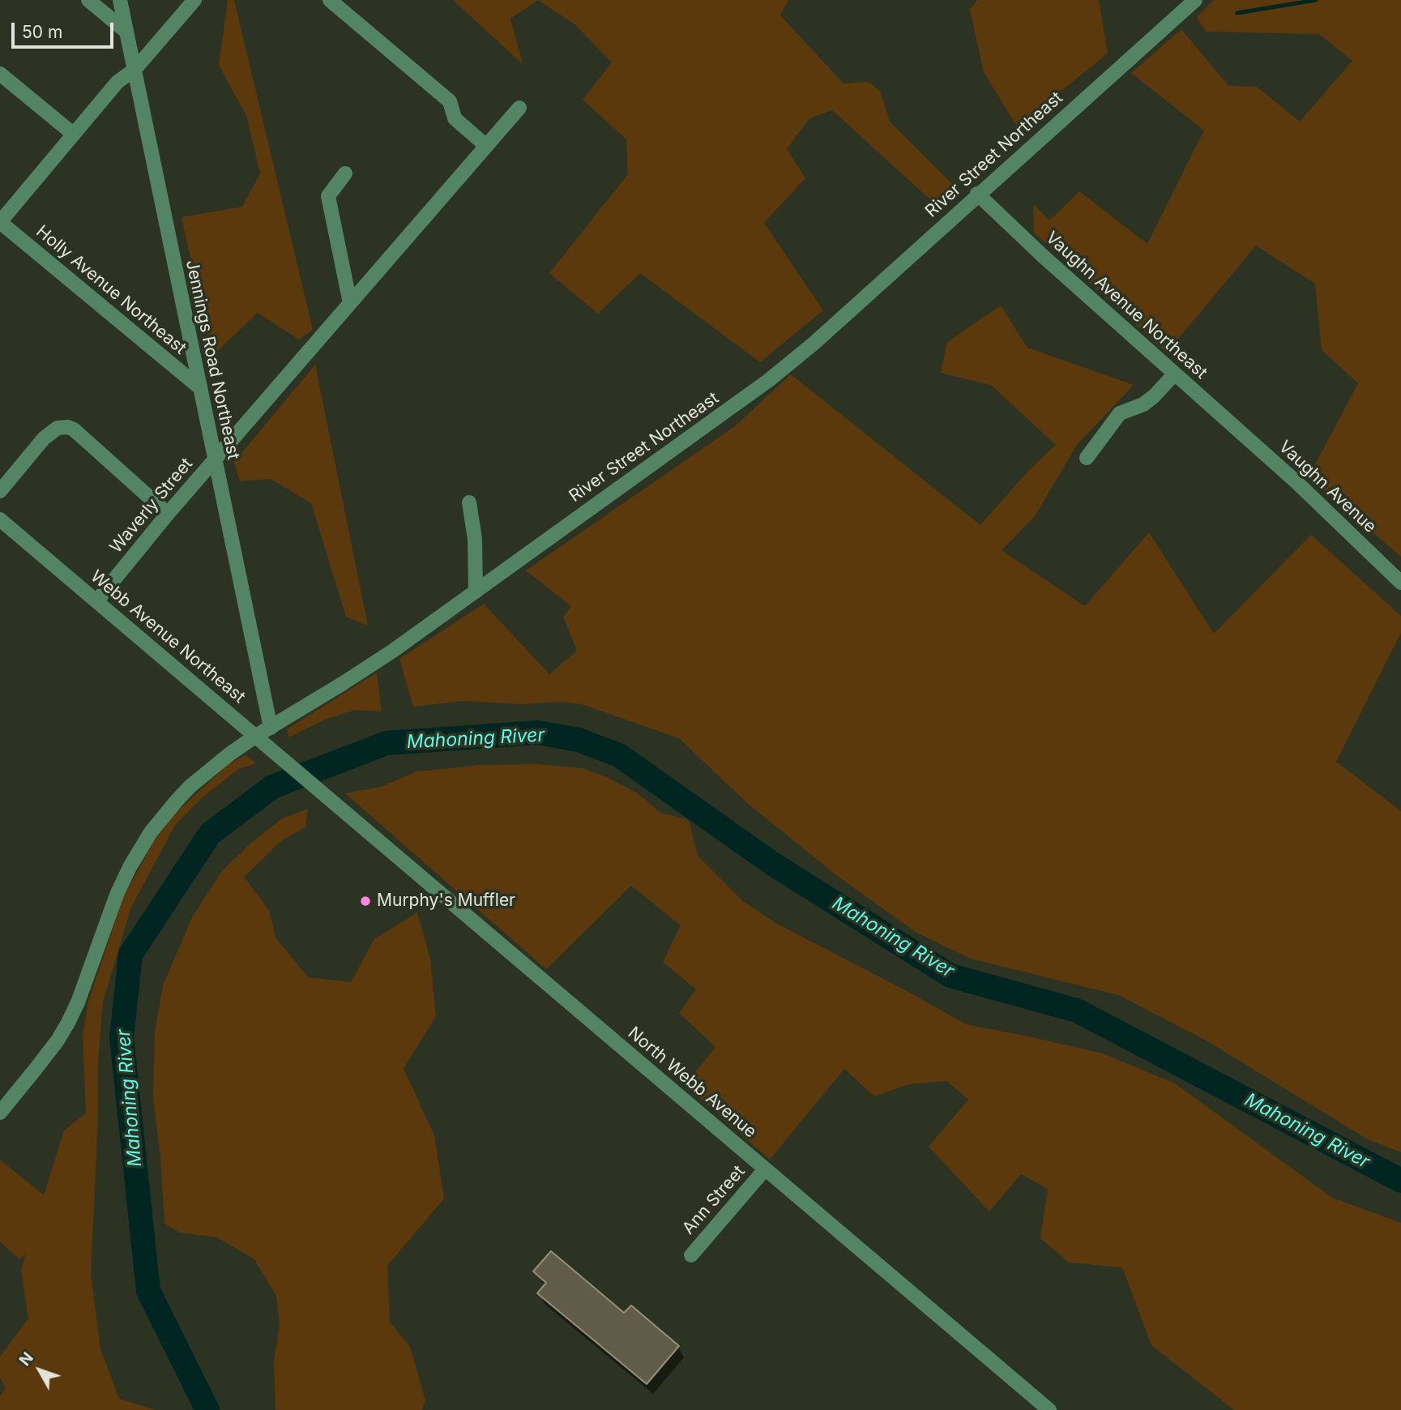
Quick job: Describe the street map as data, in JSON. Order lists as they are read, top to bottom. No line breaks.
{"streets":{"street":["River Street Northeast","Holly Avenue Northeast","Vaughn Avenue Northeast","Jennings Road Northeast","Vaughn Avenue","Waverly Street","Webb Avenue Northeast","North Webb Avenue","Ann Street"]},"crossings":[["River Street Northeast","Vaughn Avenue Northeast"],["River Street Northeast","Jennings Road Northeast"],["River Street Northeast","Webb Avenue Northeast"],["Holly Avenue Northeast","Jennings Road Northeast"],["Vaughn Avenue Northeast","Vaughn Avenue"],["Jennings Road Northeast","Waverly Street"],["Waverly Street","Webb Avenue Northeast"],["Webb Avenue Northeast","North Webb Avenue"],["North Webb Avenue","Ann Street"]],"water":["Mahoning River"],"places":["Murphy's Muffler"],"scale_bar":"50 m","north":"top left"}
